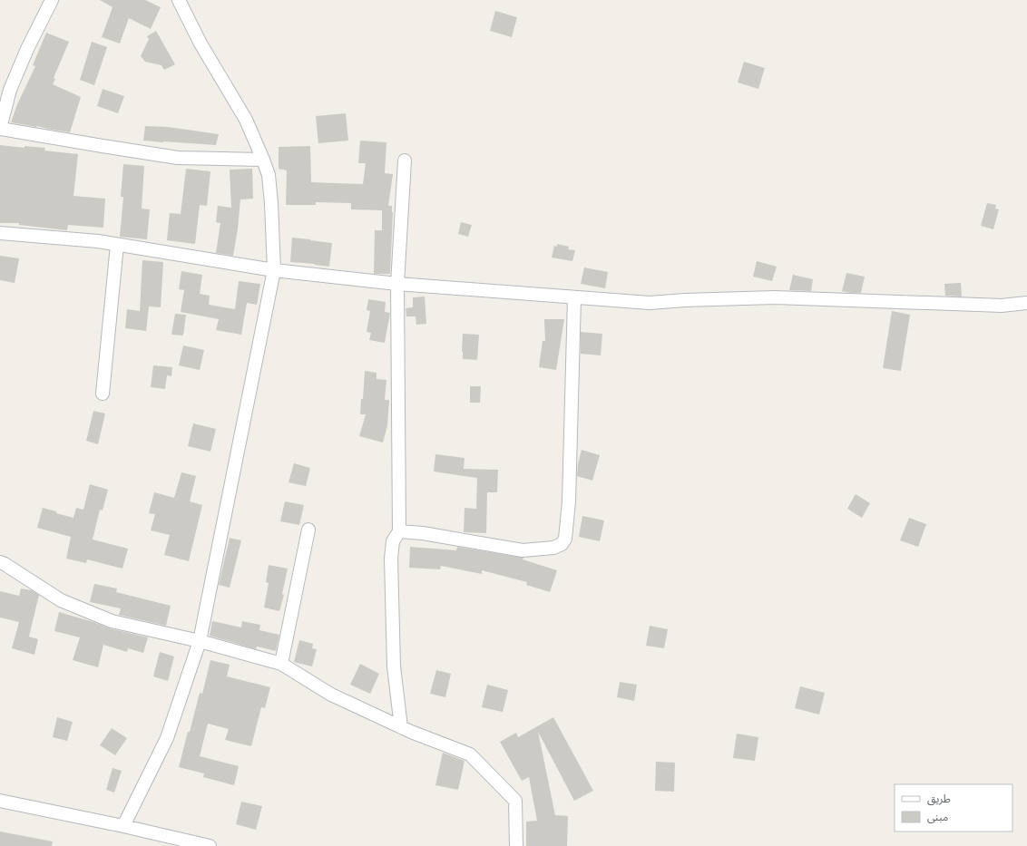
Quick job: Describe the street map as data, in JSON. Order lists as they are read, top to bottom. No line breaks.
{"legend":["طريق","مبنى"]}
